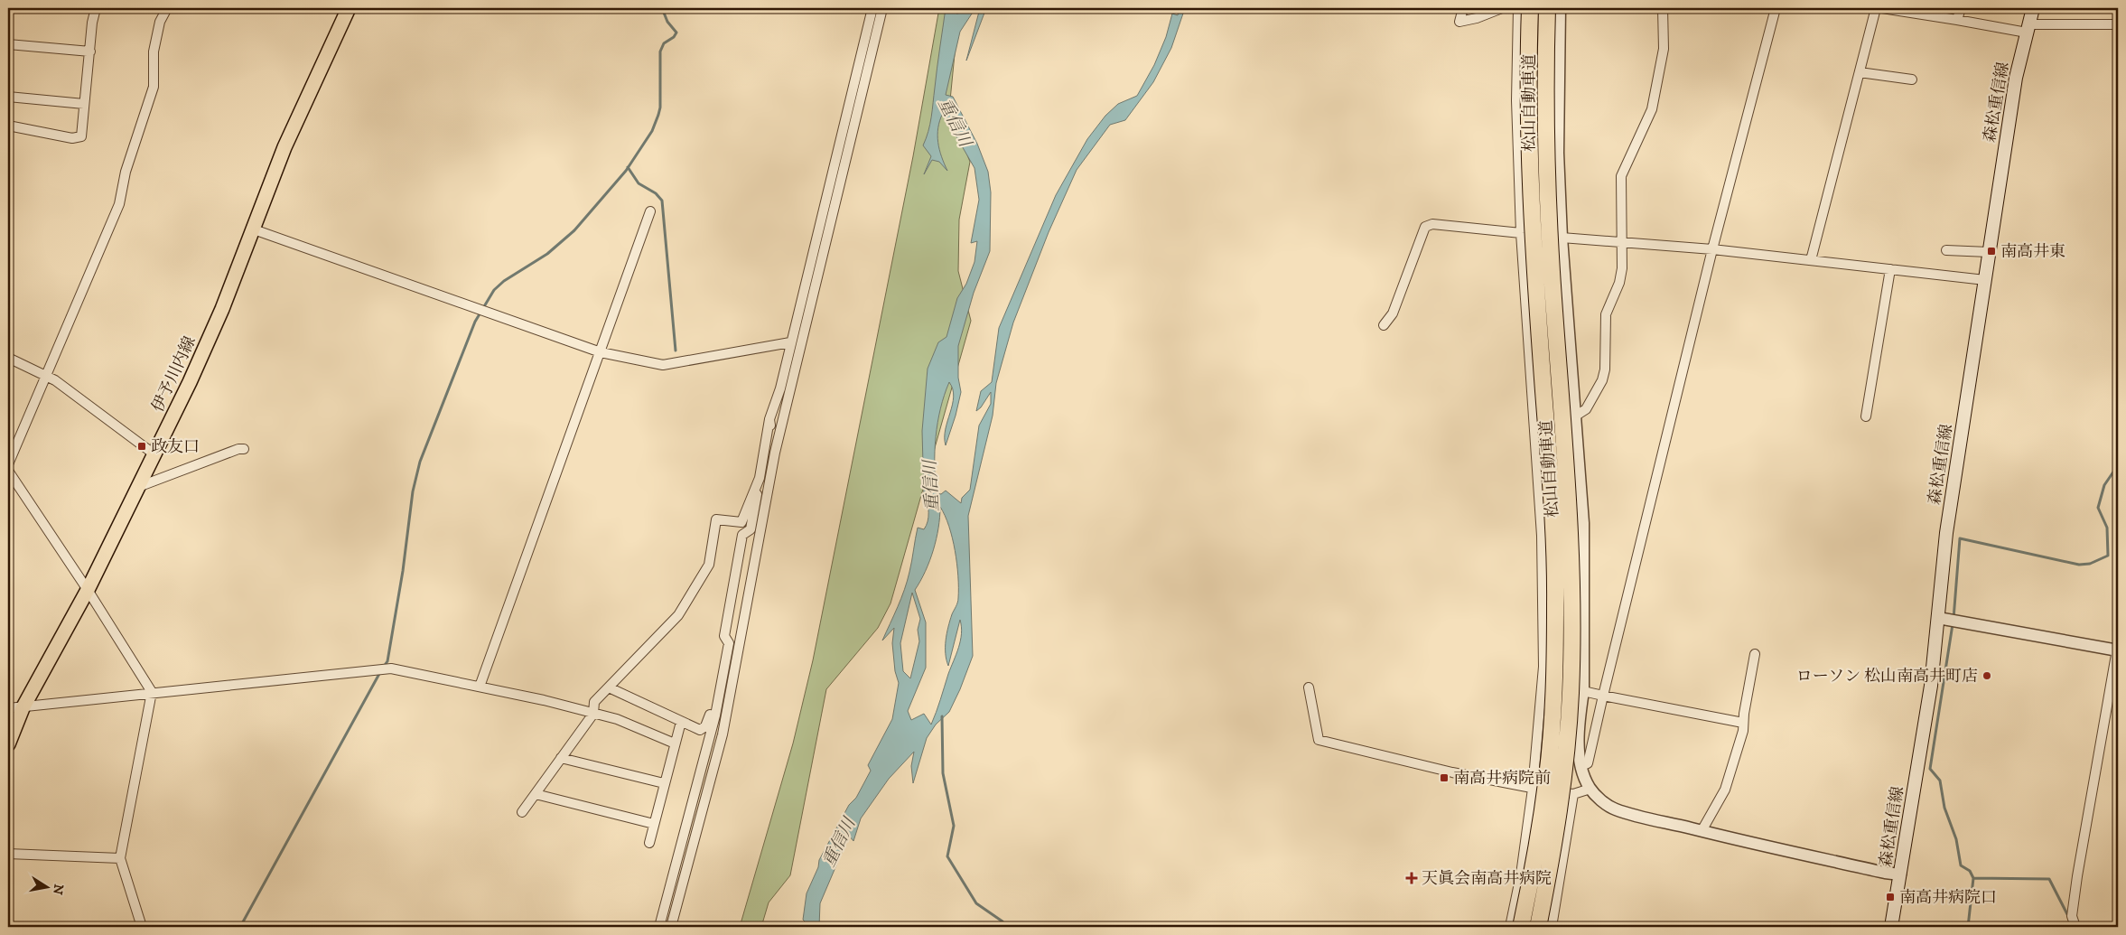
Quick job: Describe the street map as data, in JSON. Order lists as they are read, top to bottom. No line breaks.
{"streets":{"highway":["松山自動車道"],"main road":["森松重信線","伊予川内線"]},"water":["重信川"],"places":{"transit":["南高井東","政友口","南高井病院前","南高井病院口"],"other":["ローソン 松山南高井町店"],"health":["天眞会南高井病院"]},"north":"right"}
